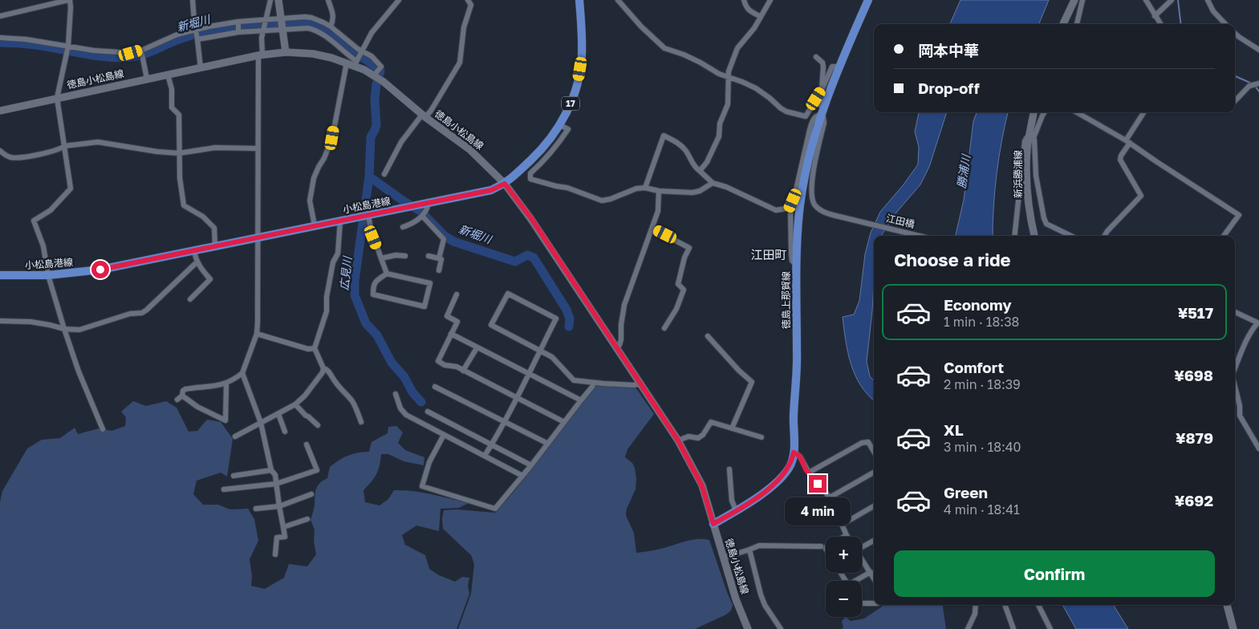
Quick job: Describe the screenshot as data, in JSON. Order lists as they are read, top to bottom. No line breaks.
{"streets":{"main road":["徳島小松島線","17","新浜勝浦線","小松島港線","徳島上那賀線"],"street":["江田橋"]},"crossings":[["徳島小松島線","小松島港線"],["徳島小松島線","徳島上那賀線"],["江田橋","徳島上那賀線"]],"districts":["江田町"],"water":["新堀川","勝浦川","広見川"],"page":{"banner":["岡本中華","Drop-off"],"heading":"Choose a ride","list":[{"name":"Economy","note":"1 min · 18:38","value":"¥517"},{"name":"Comfort","note":"2 min · 18:39","value":"¥698"},{"name":"XL","note":"3 min · 18:40","value":"¥879"},{"name":"Green","note":"4 min · 18:41","value":"¥692"}],"bubble":"4 min","map_buttons":["+","−"],"buttons":"Confirm"}}
